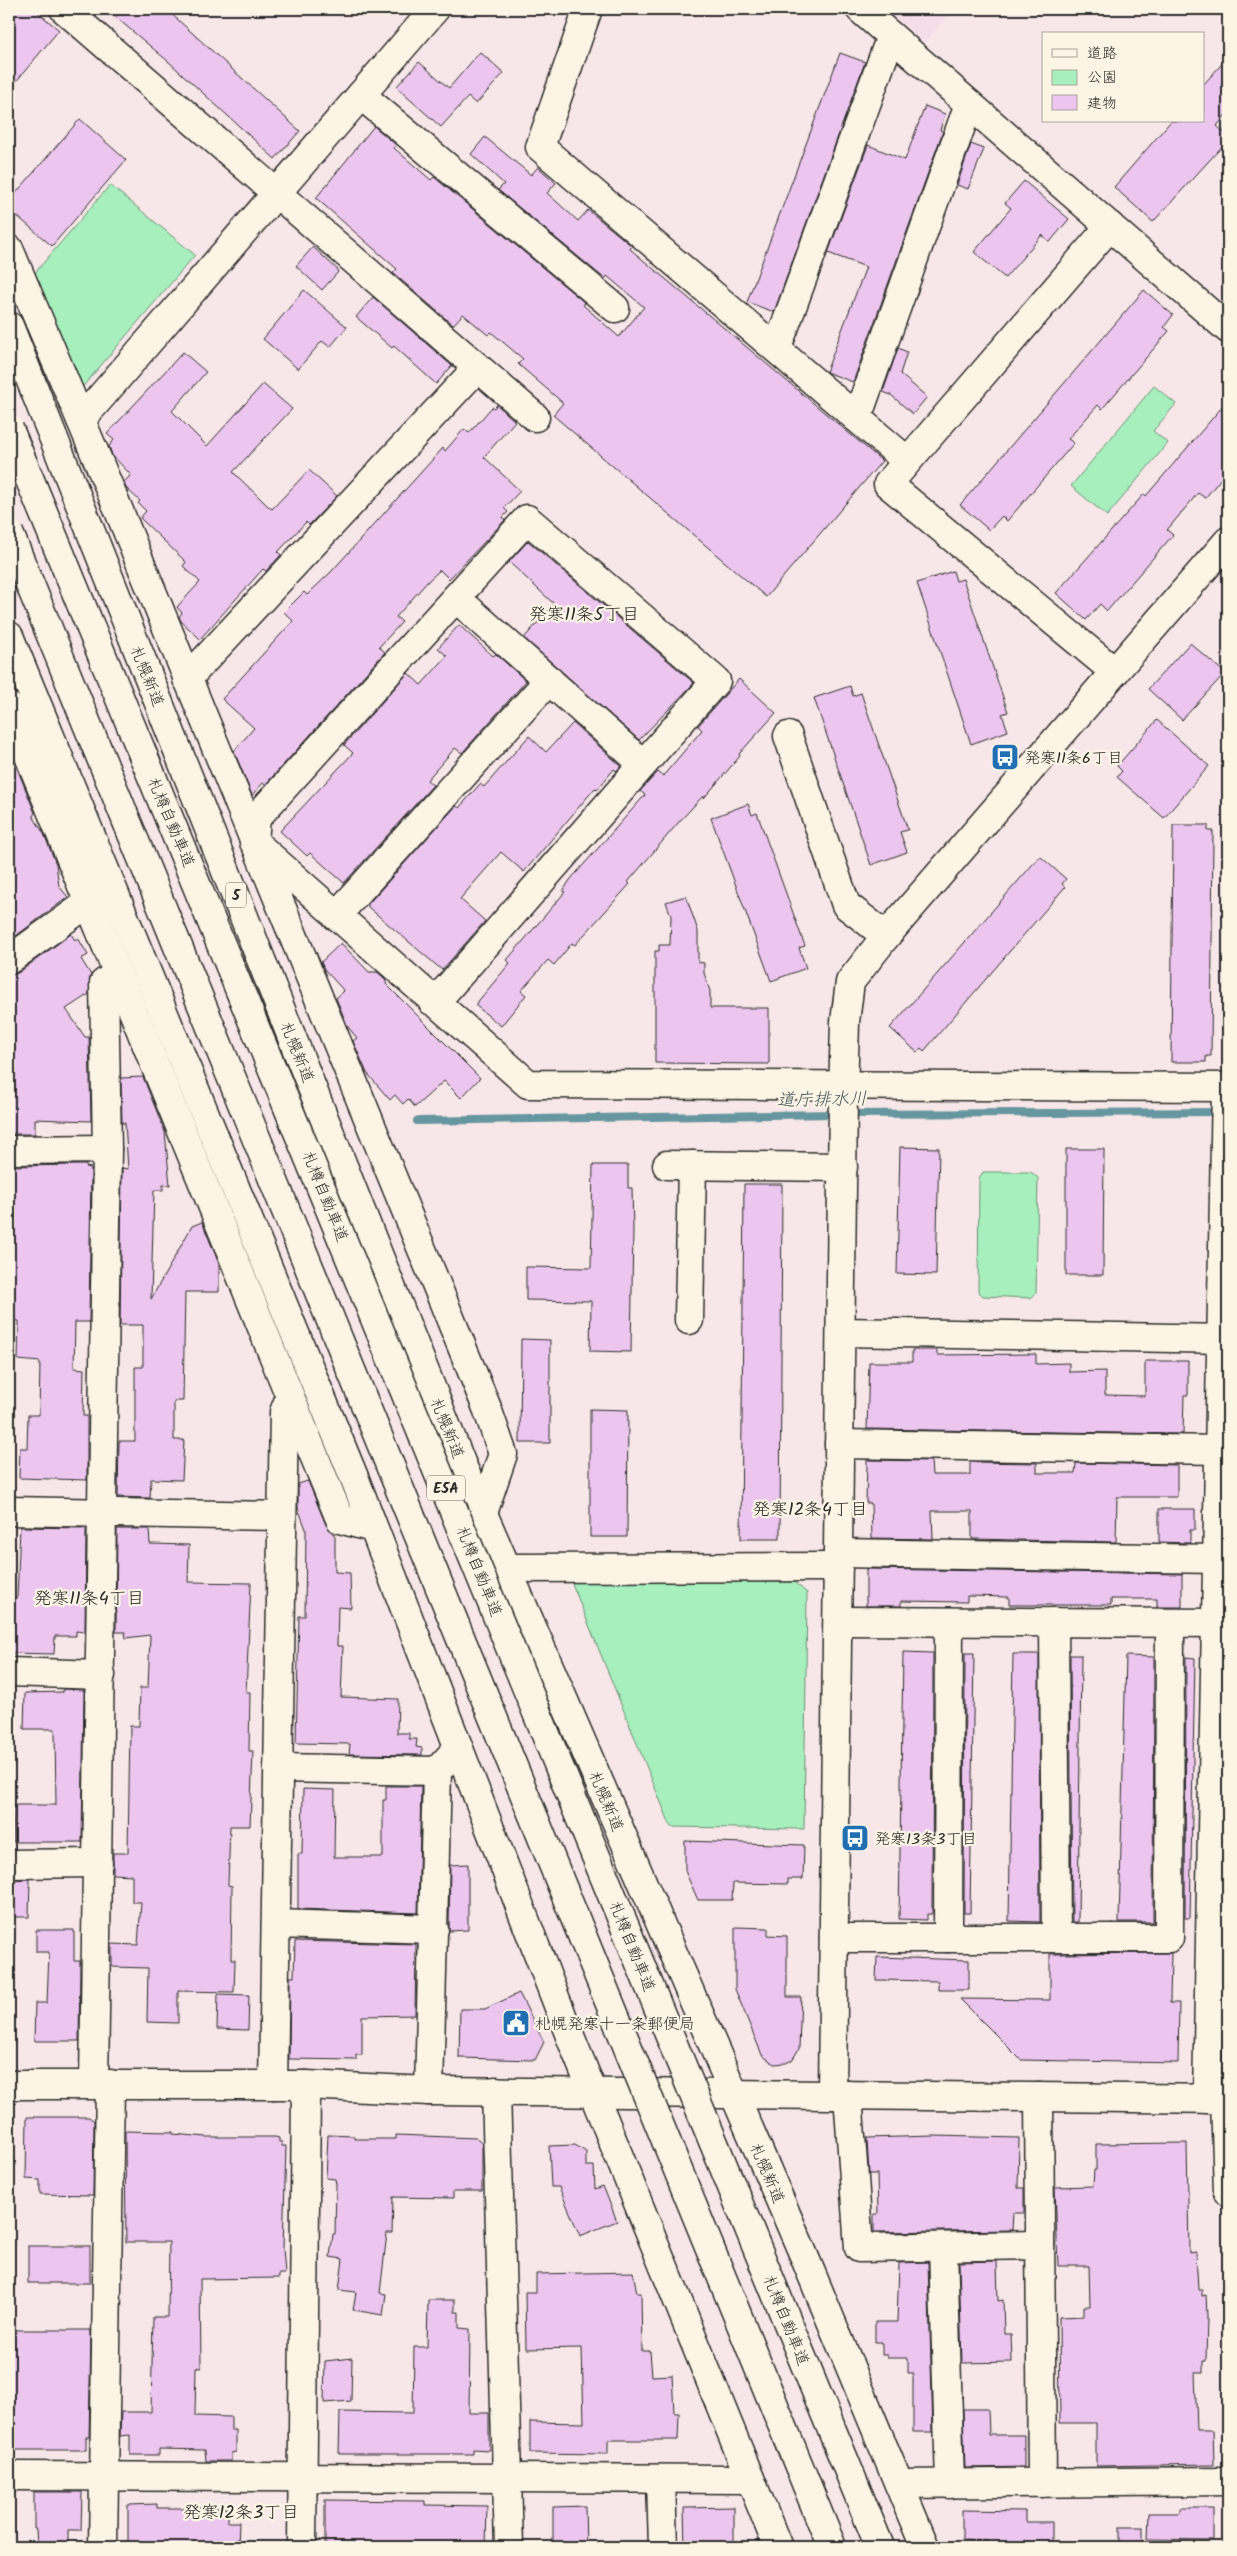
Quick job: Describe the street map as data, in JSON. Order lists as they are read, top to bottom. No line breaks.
{"streets":{"main road":["札幌新道","札樽自動車道","5","E5A"]},"districts":["発寒11条5丁目","発寒12条4丁目","発寒11条4丁目","発寒12条3丁目"],"water":["道庁排水川"],"places":{"bus stop":["発寒11条6丁目","発寒13条3丁目"],"public building":["札幌発寒十一条郵便局"]},"legend":["道路","公園","建物"]}
